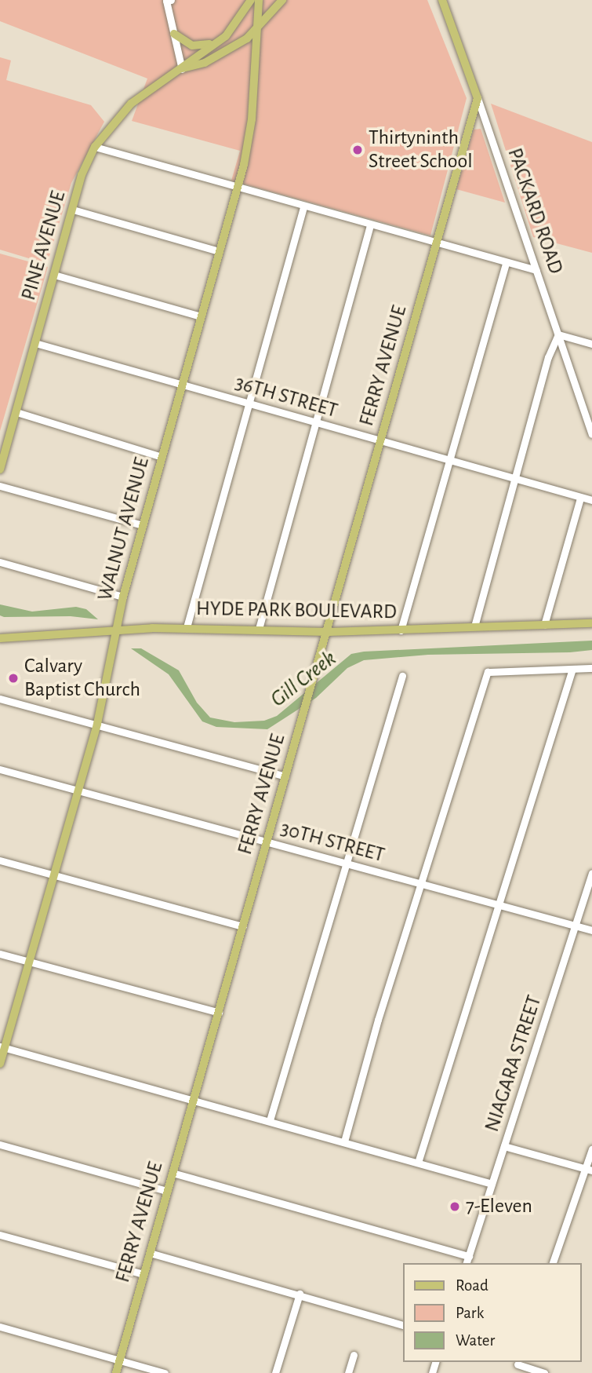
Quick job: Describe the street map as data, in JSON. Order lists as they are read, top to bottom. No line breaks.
{"streets":{"main road":["PACKARD ROAD","PINE AVENUE","FERRY AVENUE","WALNUT AVENUE","HYDE PARK BOULEVARD"],"street":["36TH STREET","30TH STREET","NIAGARA STREET"]},"crossings":[["PACKARD ROAD","FERRY AVENUE"],["PINE AVENUE","36TH STREET"],["FERRY AVENUE","36TH STREET"],["FERRY AVENUE","HYDE PARK BOULEVARD"],["FERRY AVENUE","30TH STREET"],["36TH STREET","WALNUT AVENUE"],["WALNUT AVENUE","HYDE PARK BOULEVARD"],["WALNUT AVENUE","30TH STREET"],["30TH STREET","NIAGARA STREET"]],"water":["Gill Creek"],"places":["Thirtyninth Street School","Calvary Baptist Church","7-Eleven"],"legend":["Road","Park","Water"]}
